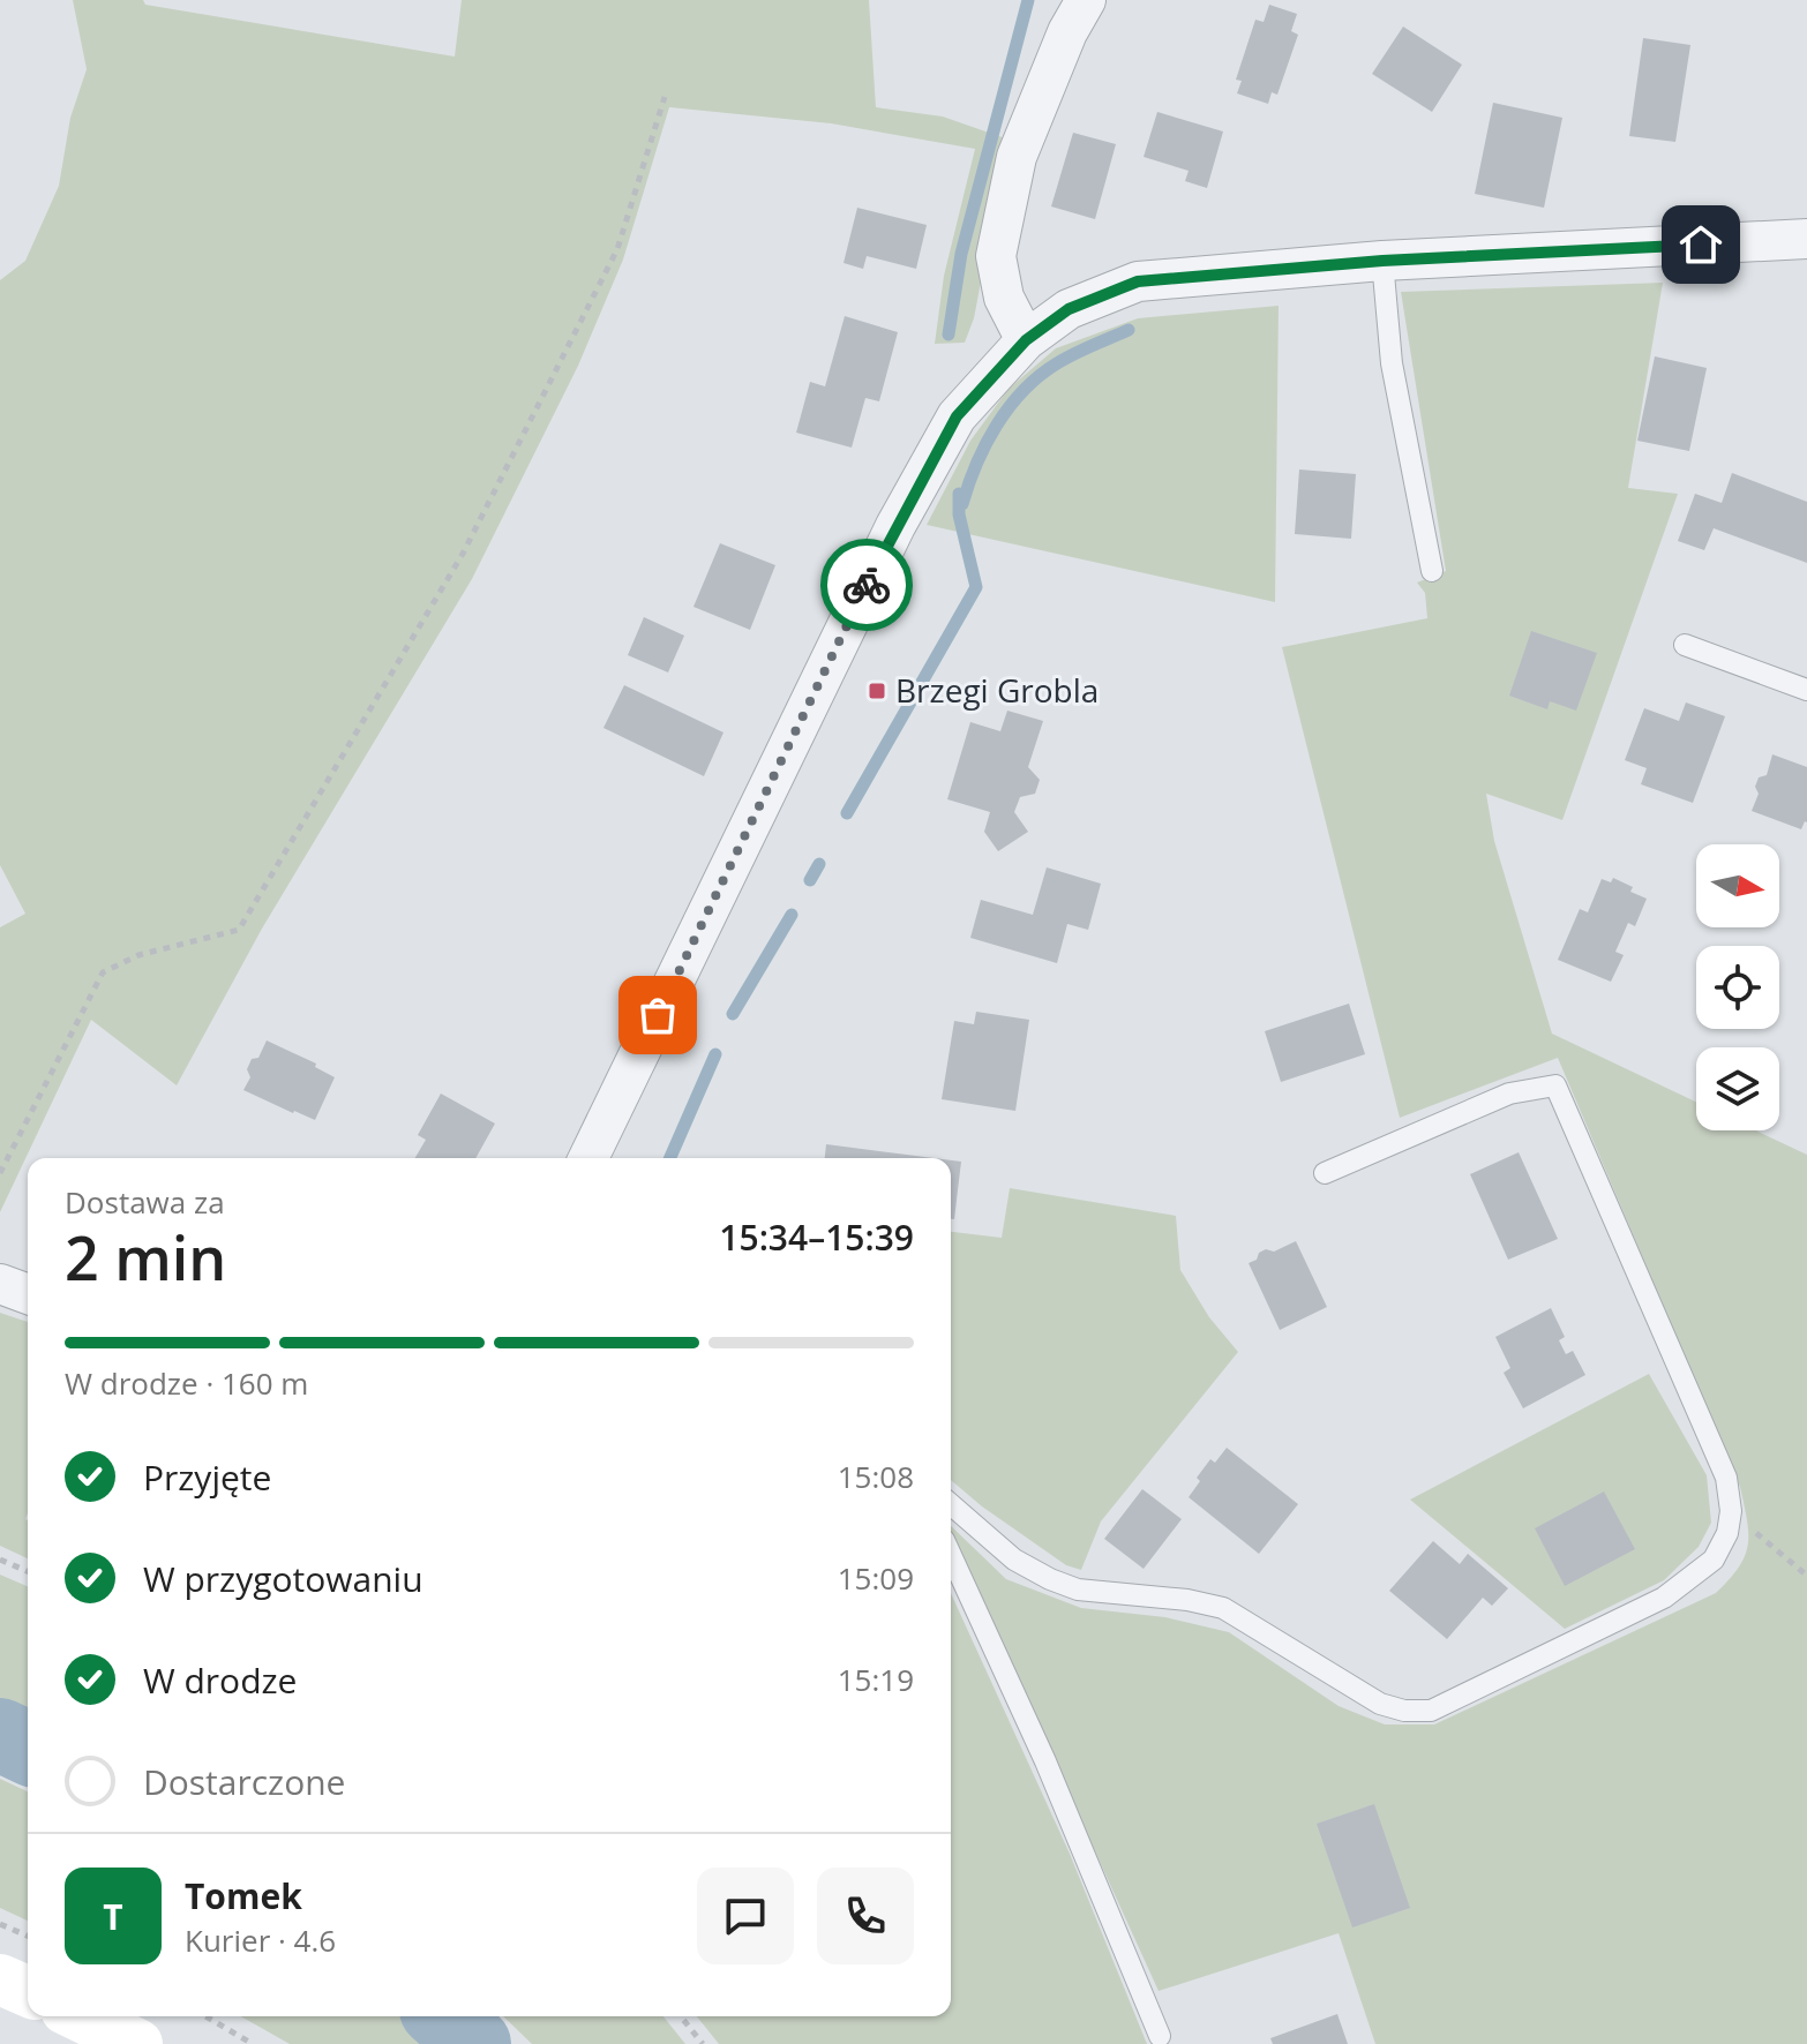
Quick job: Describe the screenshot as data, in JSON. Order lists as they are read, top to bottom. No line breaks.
{"places":{"transit":["Brzegi Grobla"]},"north":"right","page":{"heading":["2 min","Dostawa za","15:34–15:39"],"panel":["Tomek","Kurier · 4.6"],"bar":"W drodze · 160 m","list":[["Przyjęte","15:08"],["W przygotowaniu","15:09"],["W drodze","15:19"],"Dostarczone"],"round":"T"}}
